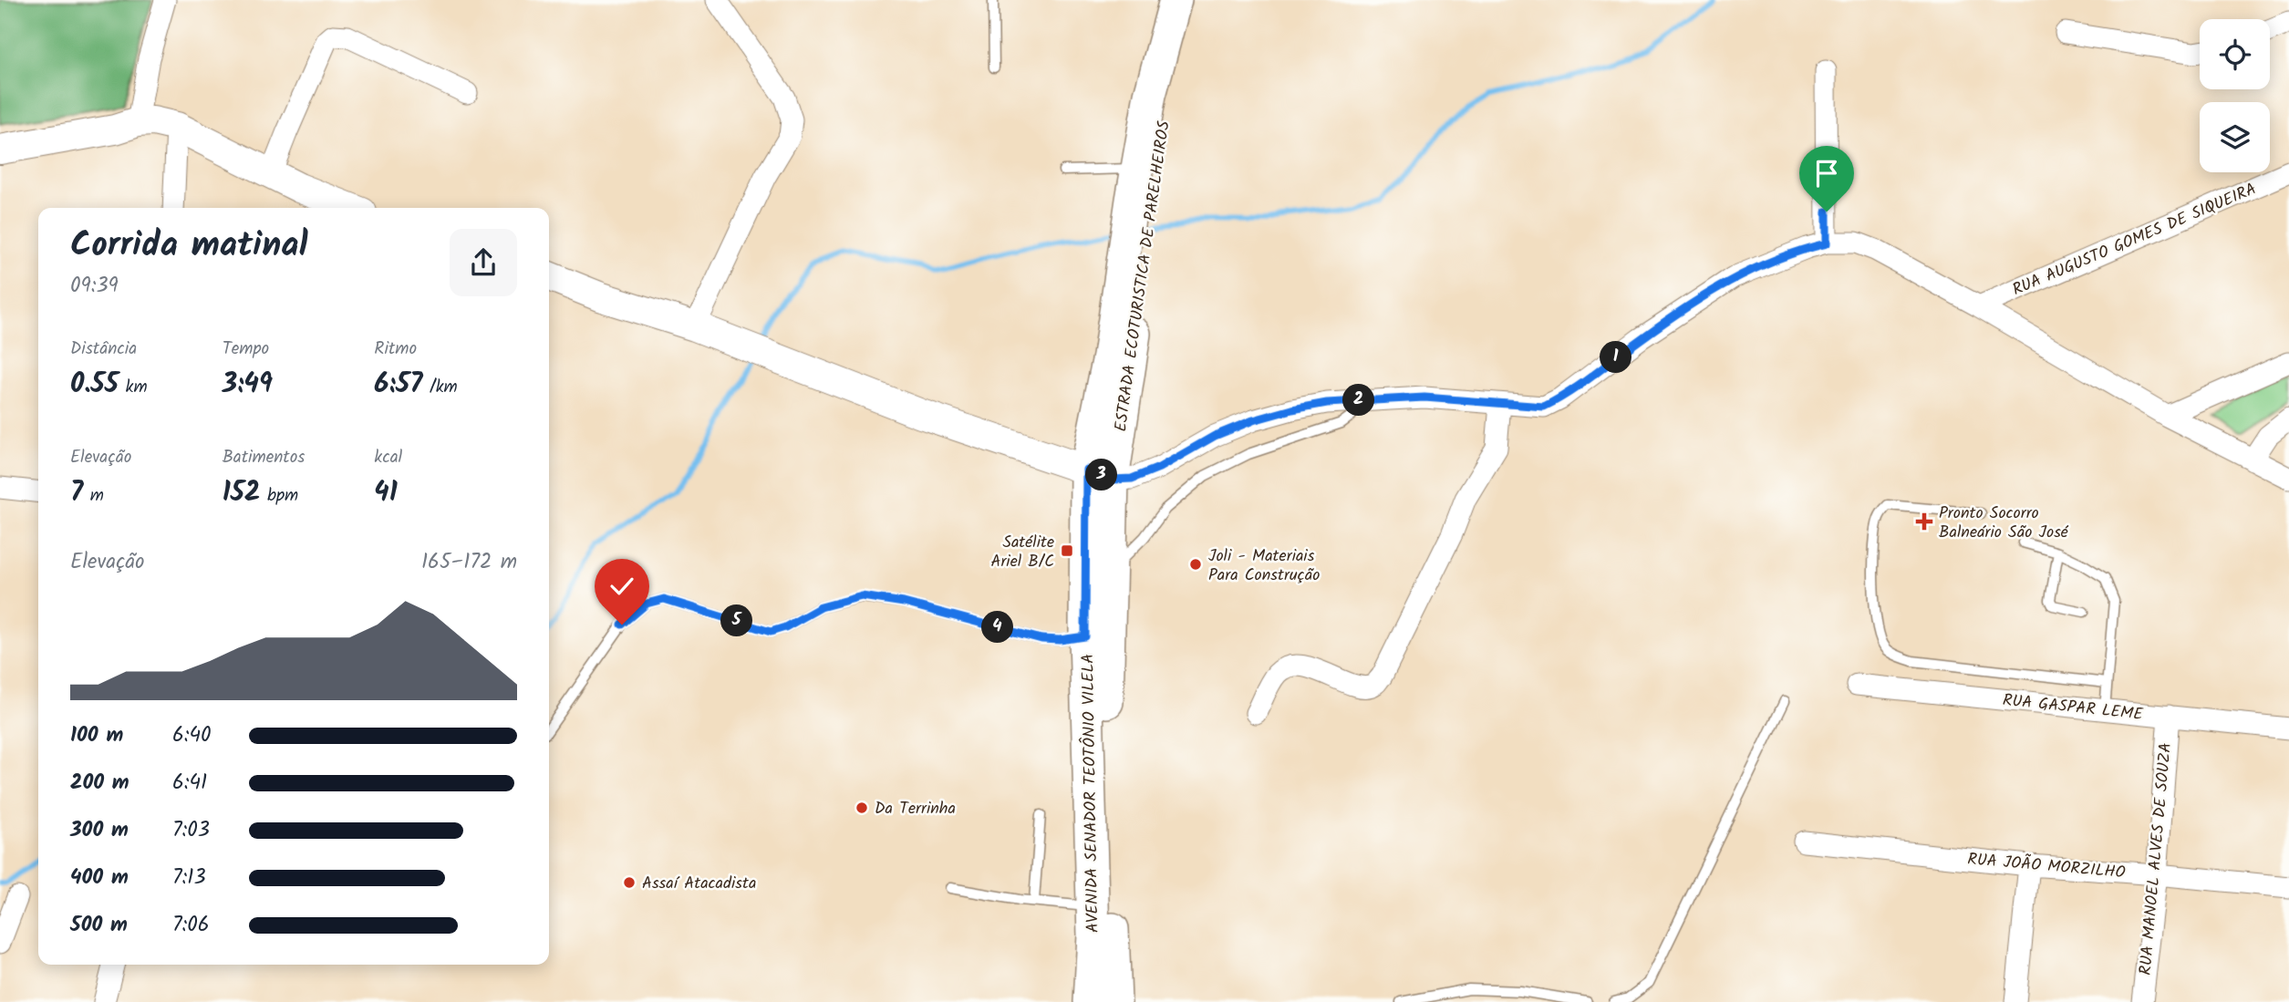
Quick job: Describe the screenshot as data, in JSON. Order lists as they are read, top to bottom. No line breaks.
{"streets":{"main road":["ESTRADA ECOTURISTICA DE PARELHEIROS","AVENIDA SENADOR TEOTÔNIO VILELA"],"street":["RUA AUGUSTO GOMES DE SIQUEIRA","RUA GASPAR LEME","RUA MANOEL ALVES DE SOUZA","RUA JOÃO MORZILHO"]},"crossings":[["ESTRADA ECOTURISTICA DE PARELHEIROS","AVENIDA SENADOR TEOTÔNIO VILELA"],["RUA GASPAR LEME","RUA MANOEL ALVES DE SOUZA"],["RUA MANOEL ALVES DE SOUZA","RUA JOÃO MORZILHO"]],"places":{"health":["Pronto Socorro Balneário São José"],"transit":["Satélite Ariel B/C"],"other":["Joli - Materiais Para Construção","Da Terrinha","Assaí Atacadista"]},"page":{"heading":["Corrida matinal","09:39"],"stats":[["Distância","0.55 km"],["Tempo","3:49"],["Ritmo","6:57 /km"],["Elevação","7 m"],["Batimentos","152 bpm"],["kcal","41"]],"pins":["1","2","3","5","4"],"chart":["Elevação","165–172 m"],"list":[{"name":"100 m","note":"6:40"},{"name":"200 m","note":"6:41"},{"name":"300 m","note":"7:03"},{"name":"400 m","note":"7:13"},{"name":"500 m","note":"7:06"}]}}
